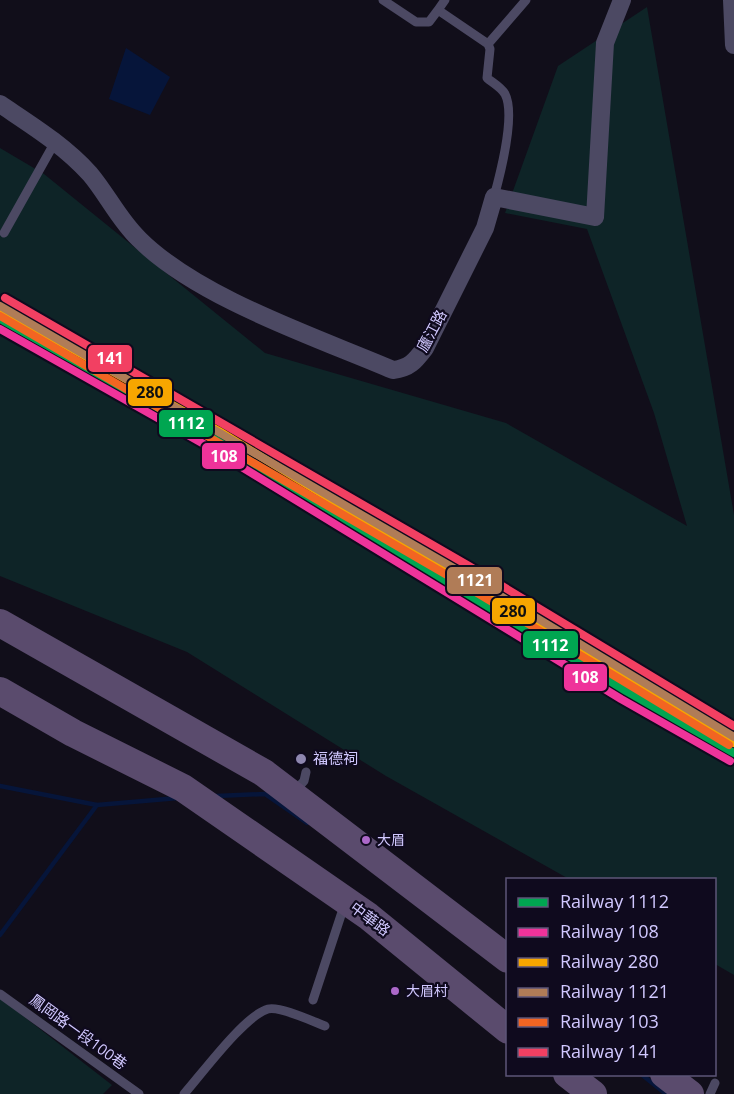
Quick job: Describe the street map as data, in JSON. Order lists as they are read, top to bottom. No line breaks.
{"streets":{"main road":["中華路"],"street":["廬江路"],"lane":["鳳岡路一段100巷"]},"places":["福德祠","大眉","大眉村"],"lines":["rail line 141","rail line 1121","rail line 280","rail line 103","rail line 1112","rail line 108"],"legend":["Railway 1112","Railway 108","Railway 280","Railway 1121","Railway 103","Railway 141"]}
